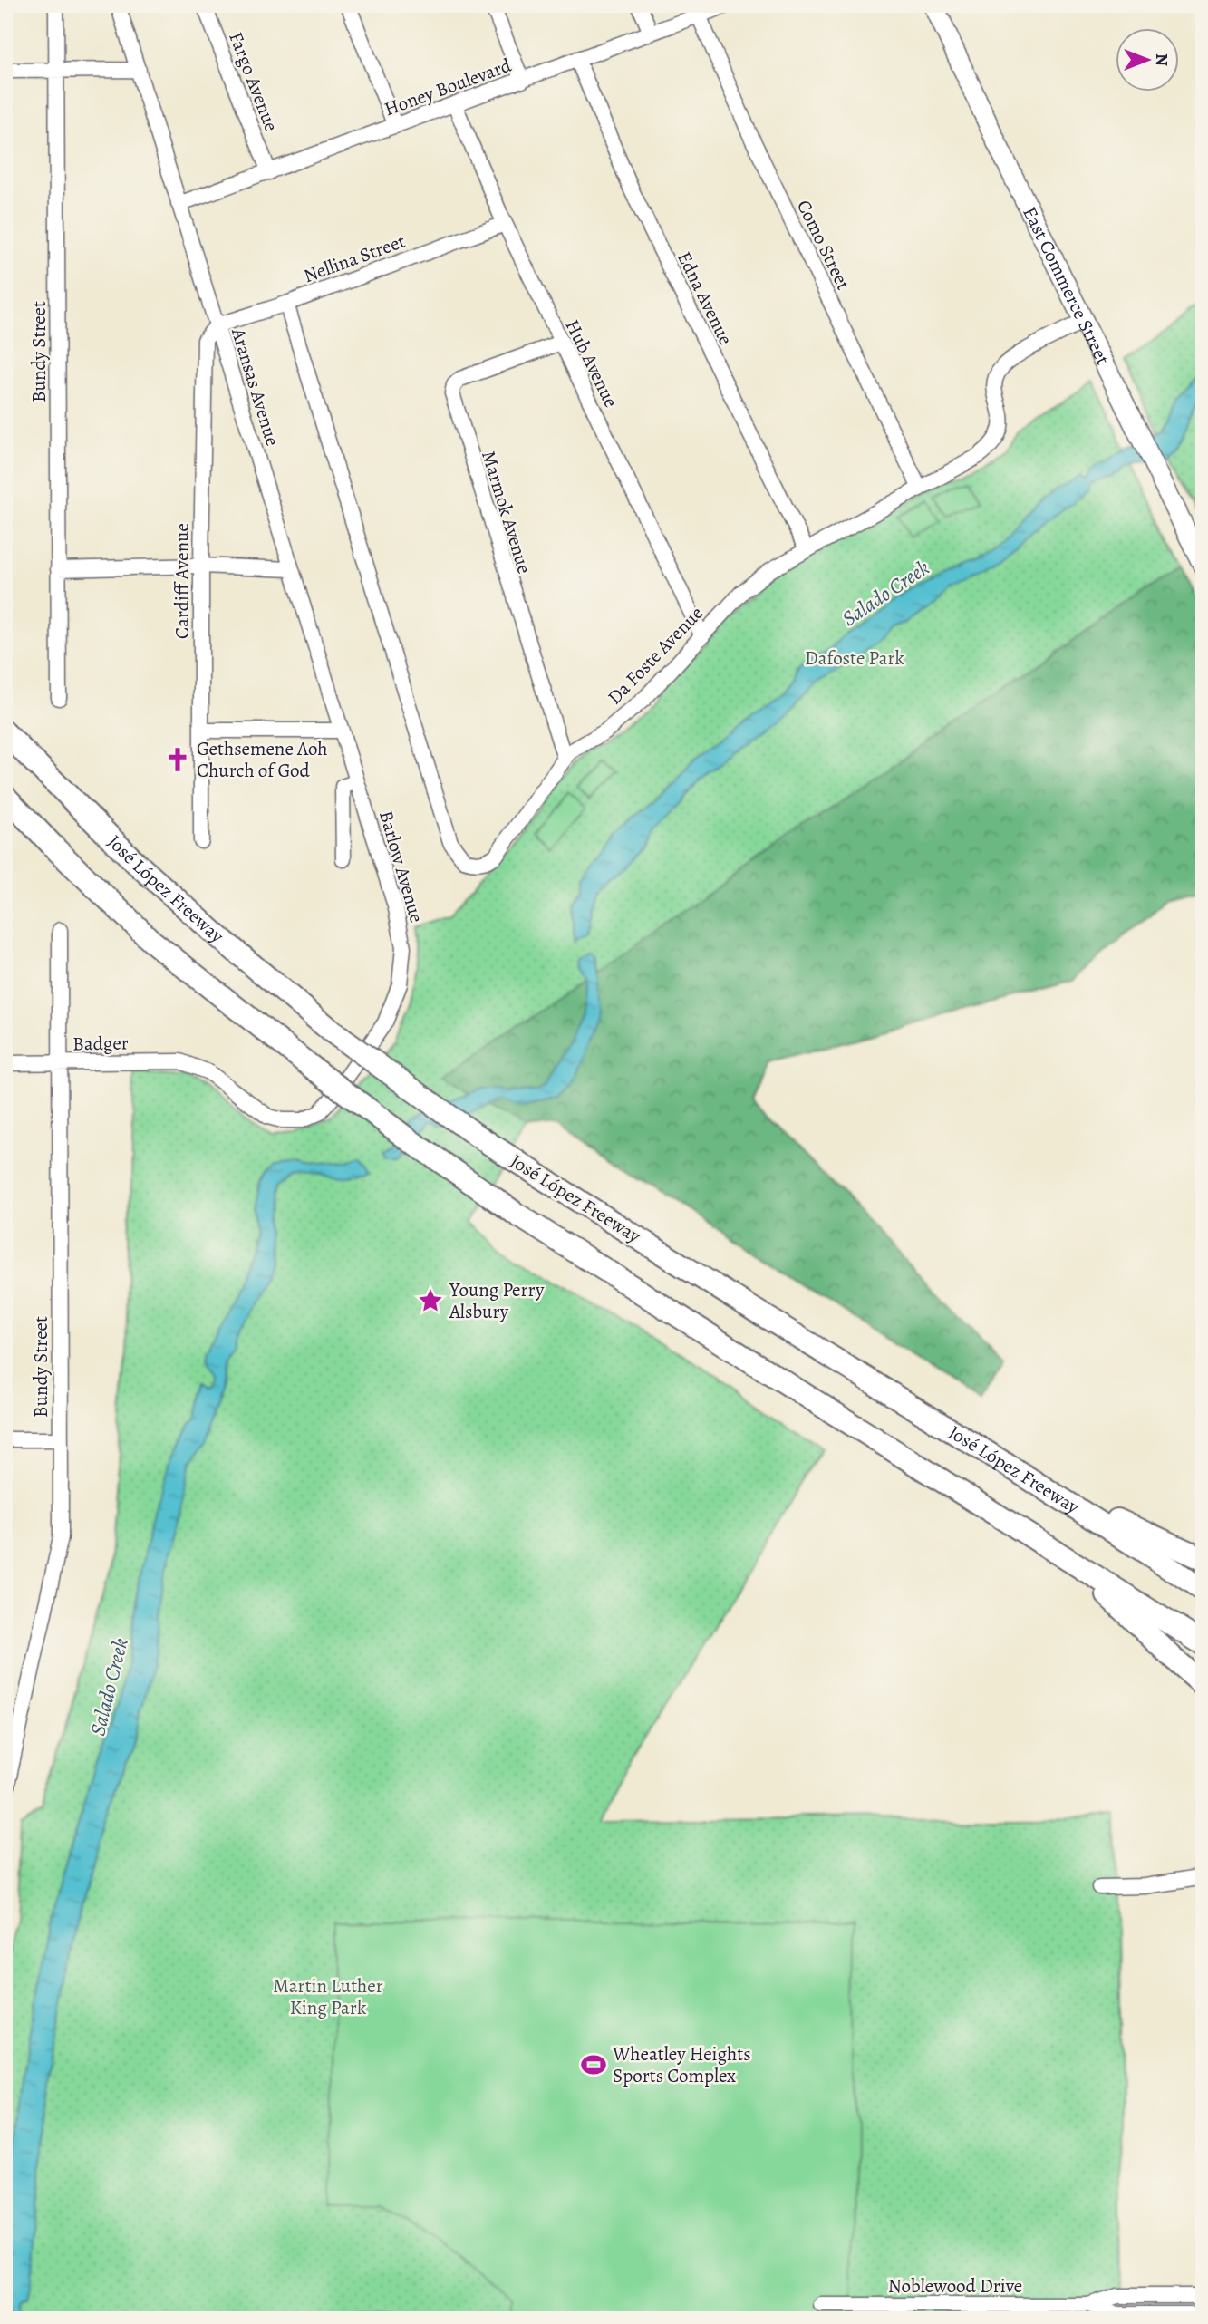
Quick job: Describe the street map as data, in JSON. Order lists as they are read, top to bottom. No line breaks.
{"streets":{"highway":["José López Freeway"],"main road":["East Commerce Street"],"street":["Fargo Avenue","Honey Boulevard","Como Street","Nellina Street","Edna Avenue","Bundy Street","Hub Avenue","Aransas Avenue","Marmok Avenue","Cardiff Avenue","Da Foste Avenue","Barlow Avenue","Badger","Noblewood Drive"]},"crossings":[["Fargo Avenue","Honey Boulevard"],["Honey Boulevard","Como Street"],["Honey Boulevard","Edna Avenue"],["Honey Boulevard","Hub Avenue"],["Honey Boulevard","Aransas Avenue"],["Como Street","Da Foste Avenue"],["Nellina Street","Hub Avenue"],["Nellina Street","Aransas Avenue"],["Nellina Street","Cardiff Avenue"],["Nellina Street","Da Foste Avenue"],["East Commerce Street","Da Foste Avenue"],["Edna Avenue","Da Foste Avenue"],["Bundy Street","Badger"],["Hub Avenue","Marmok Avenue"],["Hub Avenue","Da Foste Avenue"],["Aransas Avenue","Cardiff Avenue"],["Aransas Avenue","Barlow Avenue"],["Marmok Avenue","Da Foste Avenue"],["Barlow Avenue","Badger"]],"water":["Salado Creek"],"parks":["Dafoste Park","Martin Luther King Park"],"places":{"church":["Gethsemene Aoh Church of God"],"place":["Young Perry Alsbury"],"sports":["Wheatley Heights Sports Complex"]},"north":"right"}
